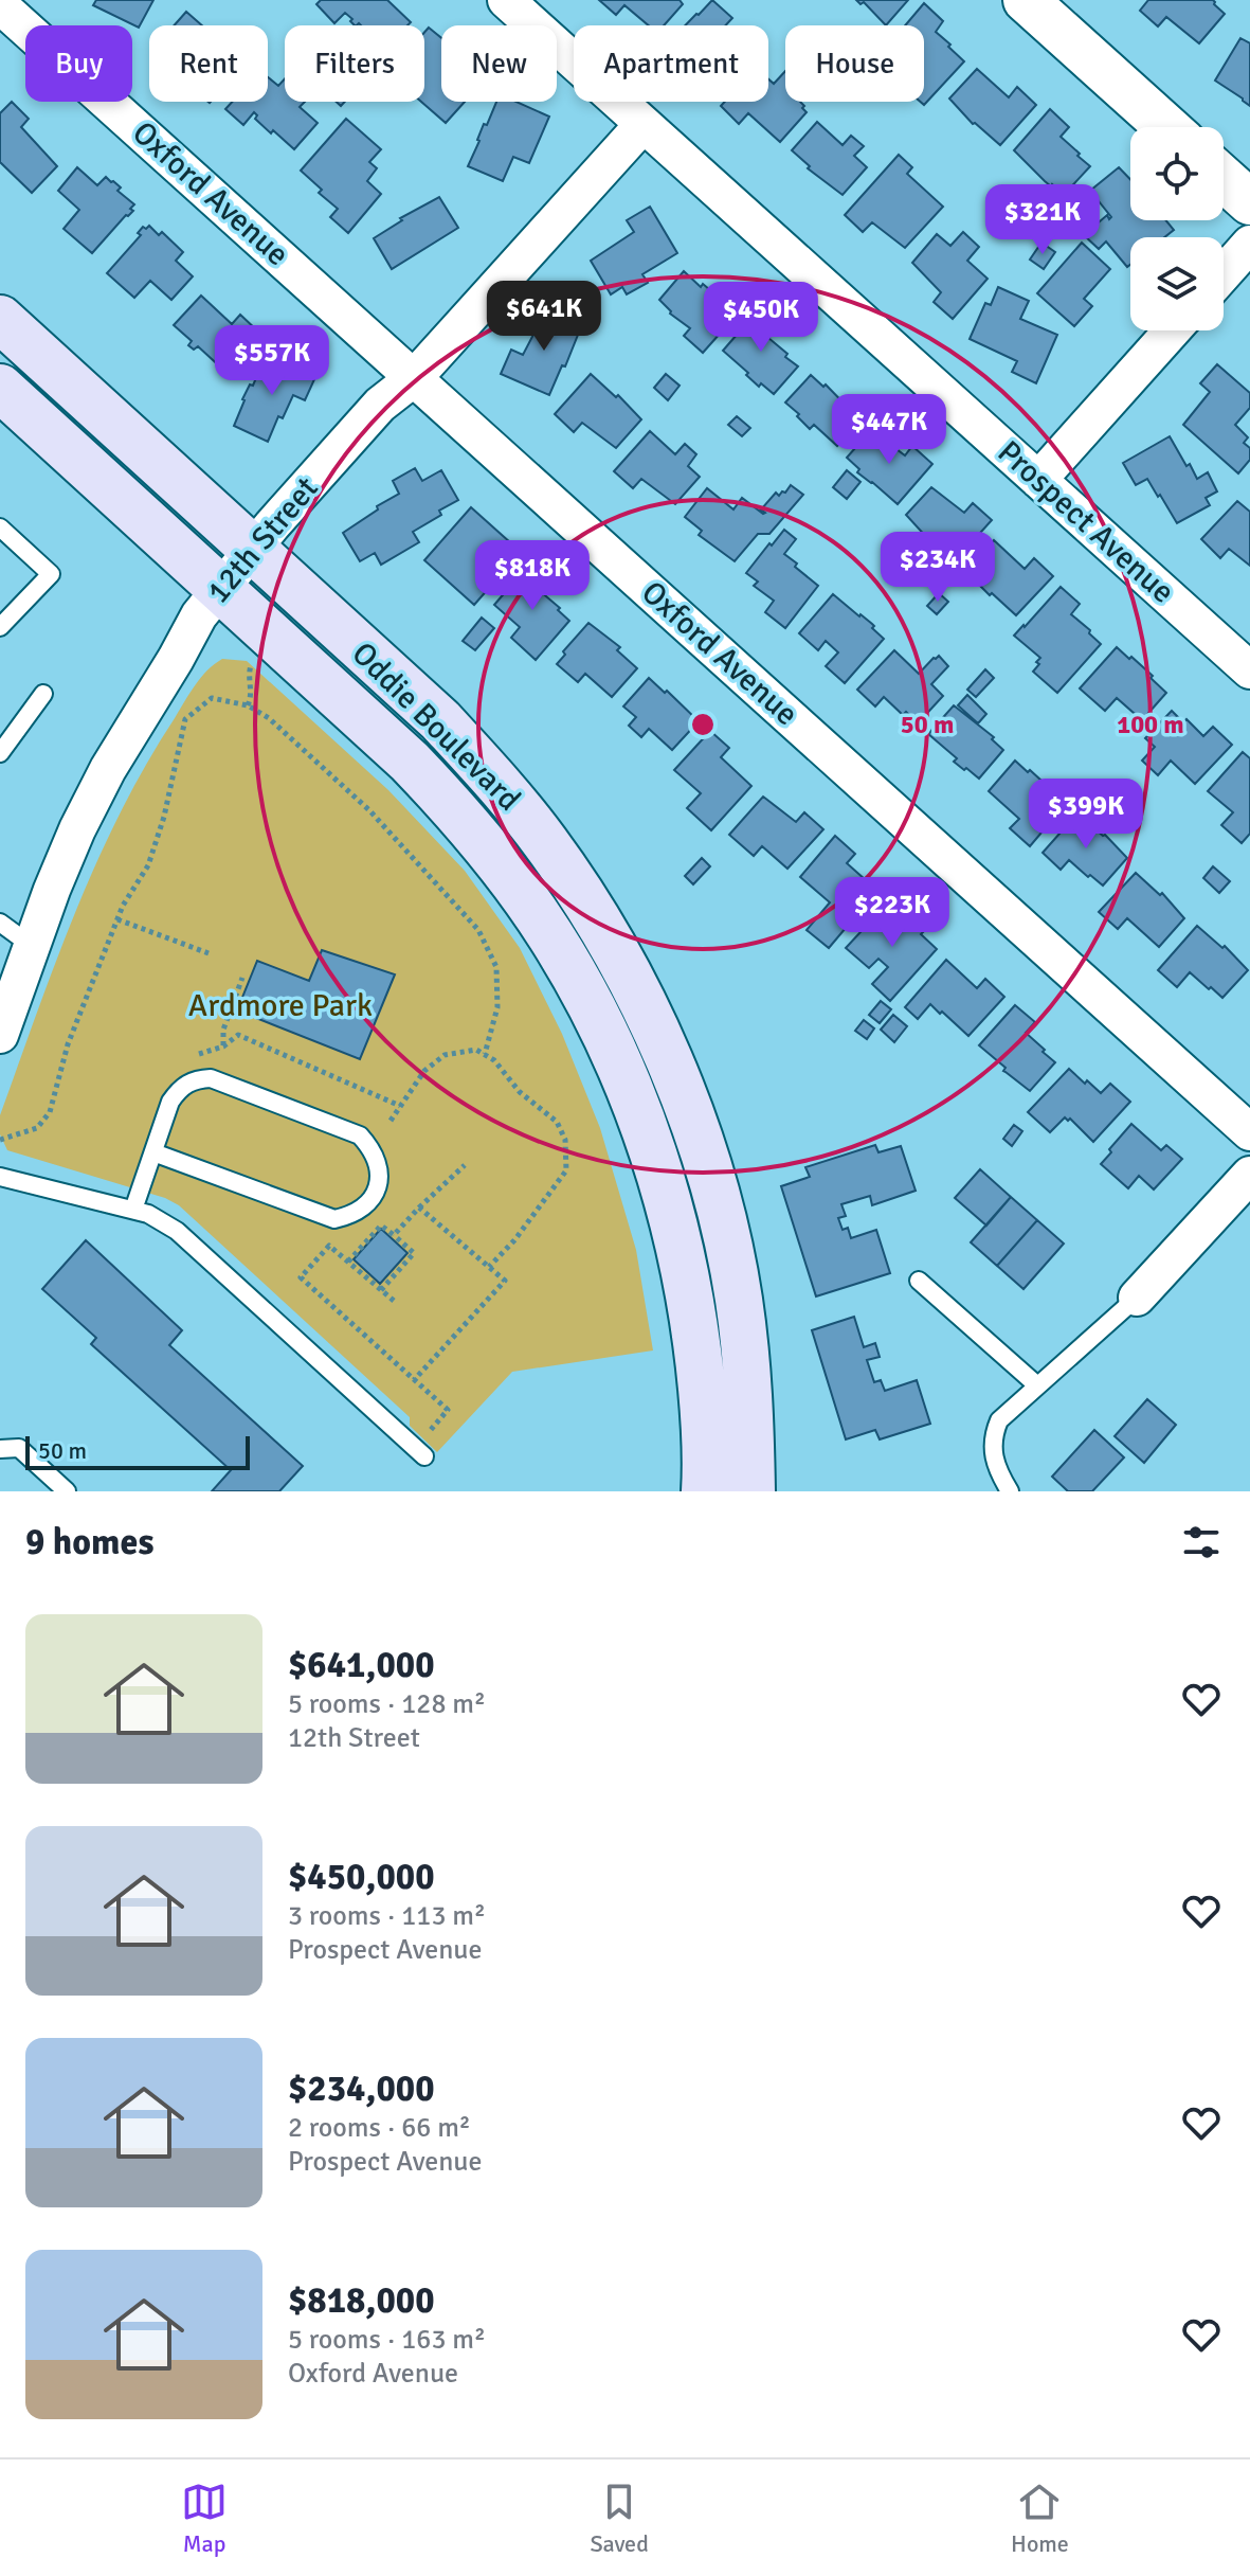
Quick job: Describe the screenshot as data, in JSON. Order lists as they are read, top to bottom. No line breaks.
{"streets":{"main road":["Oddie Boulevard"],"street":["Oxford Avenue","Prospect Avenue","12th Street"]},"crossings":[["Oxford Avenue","12th Street"],["Prospect Avenue","12th Street"],["12th Street","Oddie Boulevard"]],"parks":["Ardmore Park"],"scale_bar":"50 m","page":{"chip":["Buy","Rent","Filters","New","Apartment","House"],"price":["$321K","$641K","$450K","$557K","$447K","$234K","$818K","$399K","$223K"],"scale":"50 m","heading":"9 homes","list":[{"name":"$641,000","note":"5 rooms · 128 m² · 12th Street"},{"name":"$450,000","note":"3 rooms · 113 m² · Prospect Avenue"},{"name":"$234,000","note":"2 rooms · 66 m² · Prospect Avenue"},{"name":"$818,000","note":"5 rooms · 163 m² · Oxford Avenue"}],"tabs":["Map","Saved","Home"]},"rings":["50 m","100 m"]}
